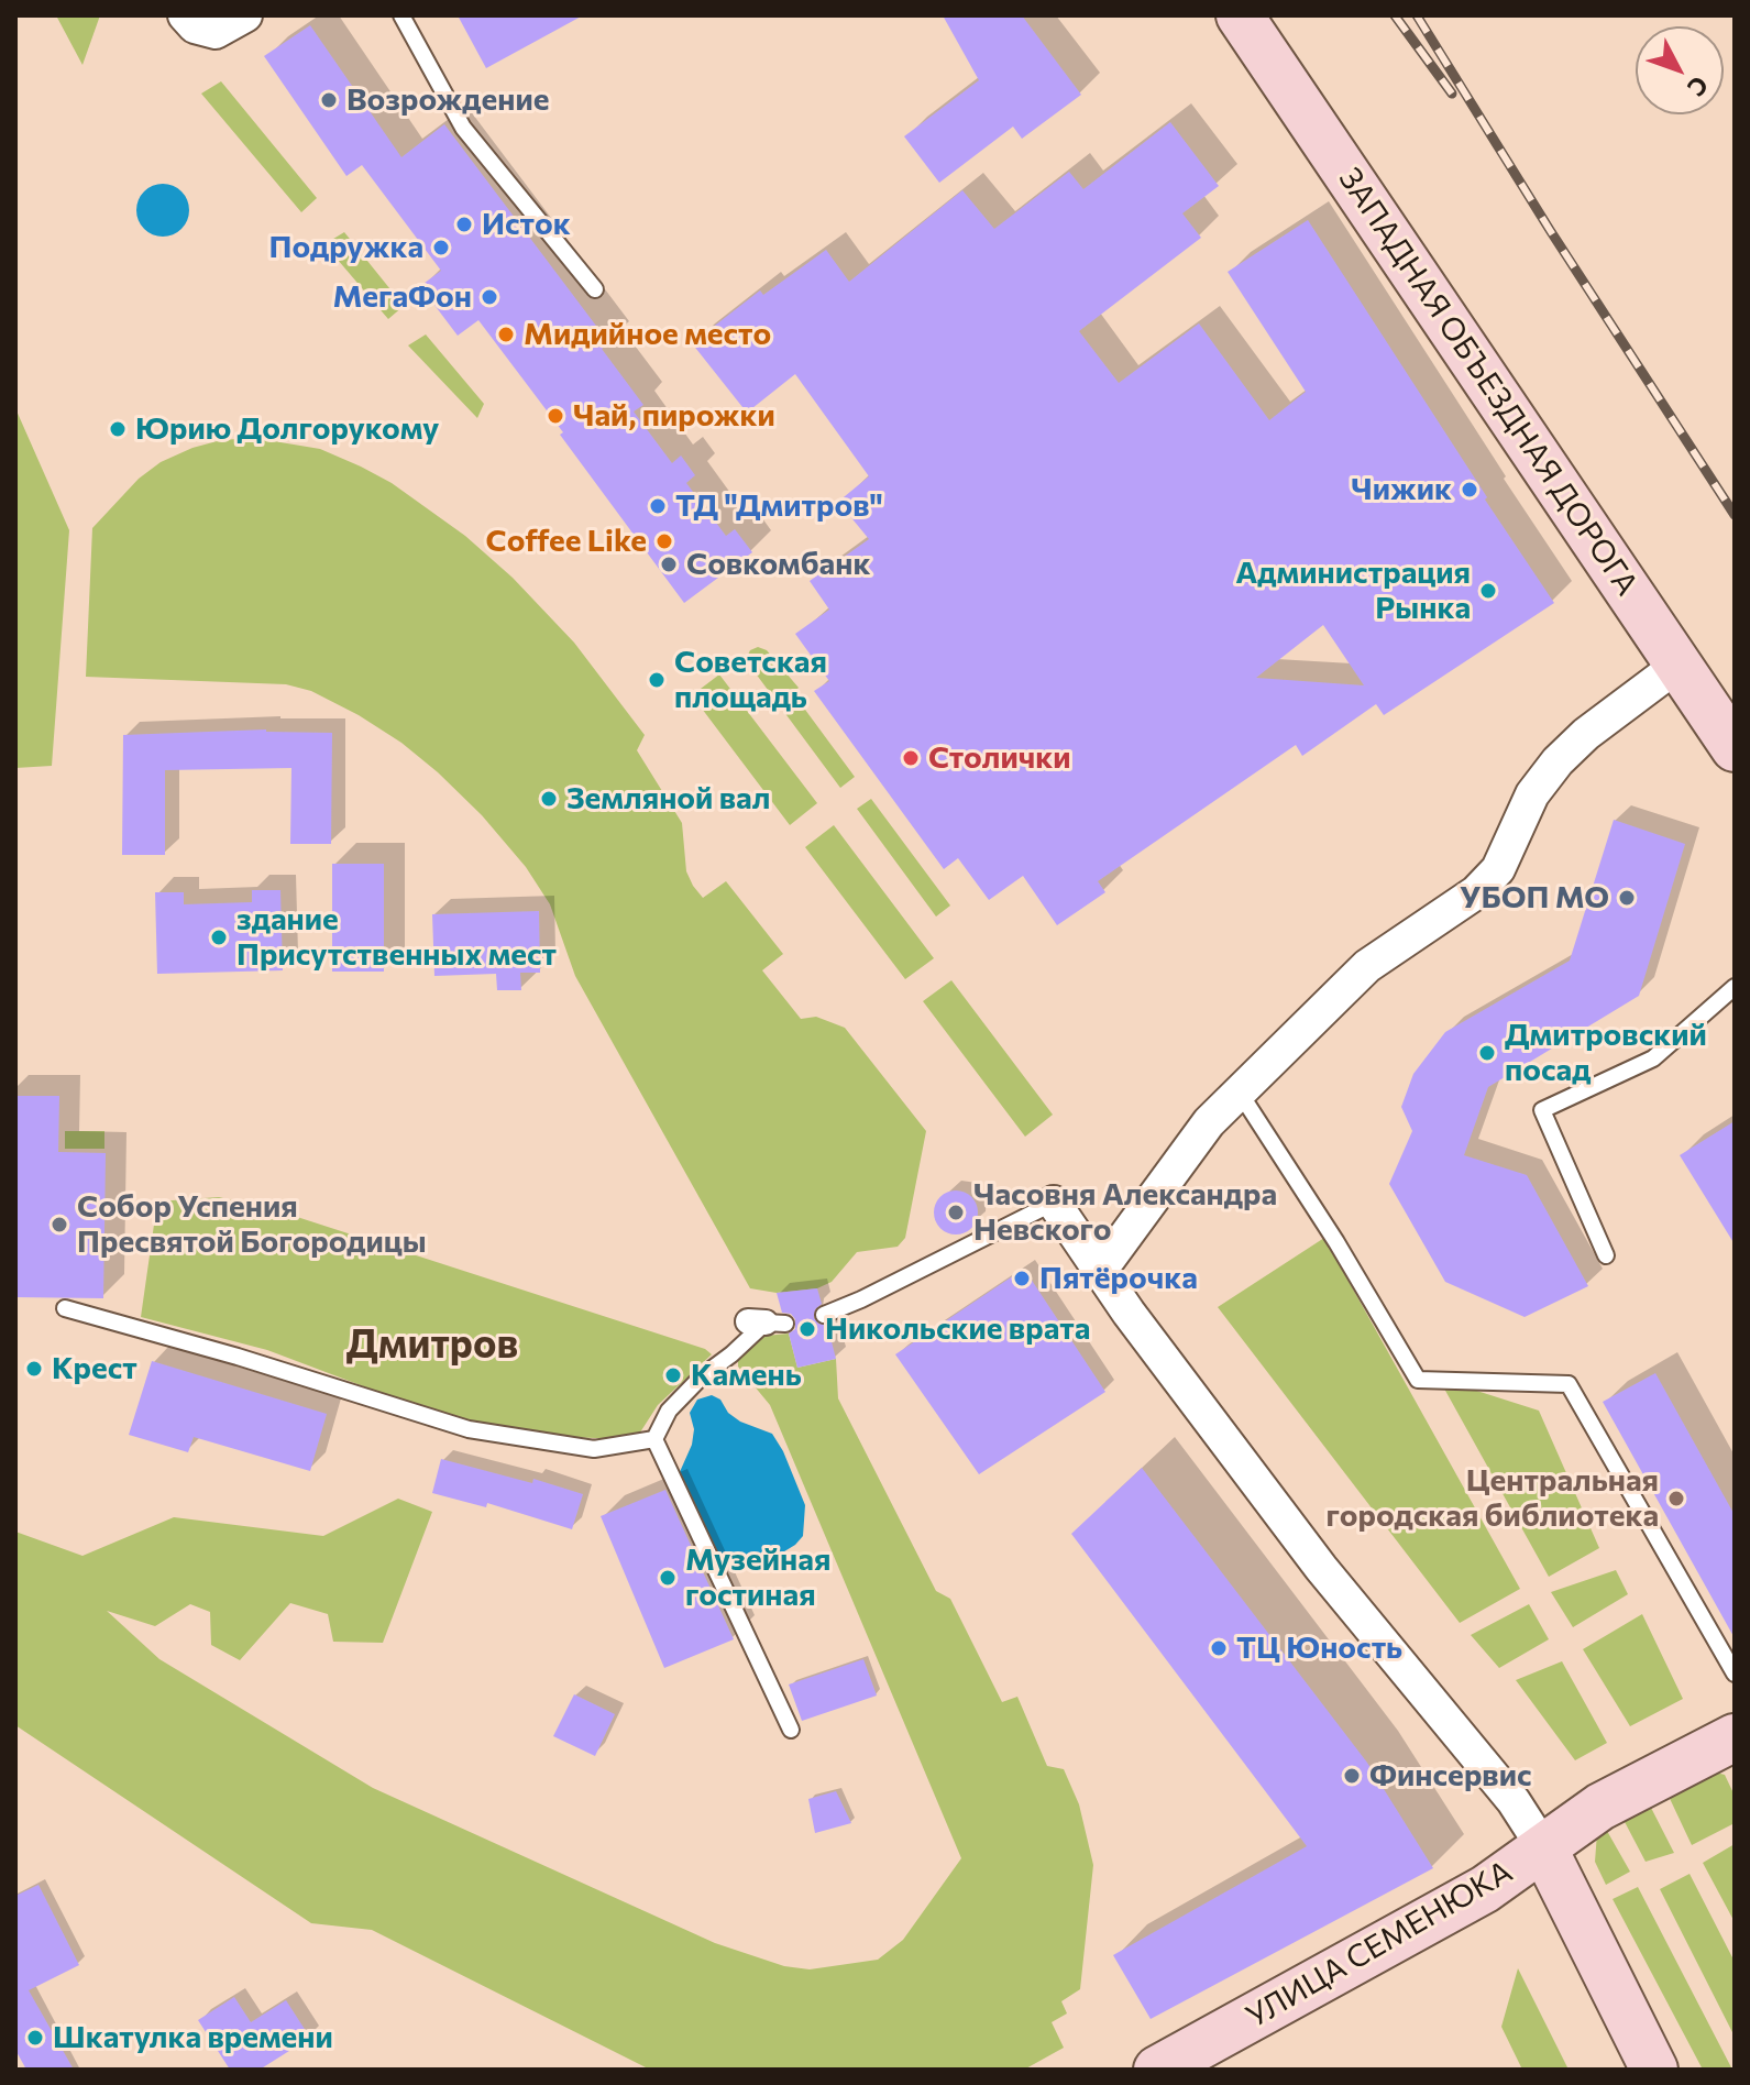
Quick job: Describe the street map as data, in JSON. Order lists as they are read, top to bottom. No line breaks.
{"streets":{"main road":["ЗАПАДНАЯ ОБЪЕЗДНАЯ ДОРОГА","УЛИЦА СЕМЕНЮКА"]},"districts":["Дмитров"],"places":["Возрождение","Исток","Подружка","МегаФон","Мидийное место","Чай, пирожки","Юрию Долгорукому","Чижик","ТД \"Дмитров\"","Coffee Like","Совкомбанк","Администрация Рынка","Советская площадь","Столички","Земляной вал","УБОП МО","здание Присутственных мест","Дмитровский посад","Часовня Александра Невского","Собор Успения Пресвятой Богородицы","Пятёрочка","Никольские врата","Крест","Камень","Центральная городская библиотека","Музейная гостиная","ТЦ Юность","Финсервис","Шкатулка времени"],"north":"bottom right"}
